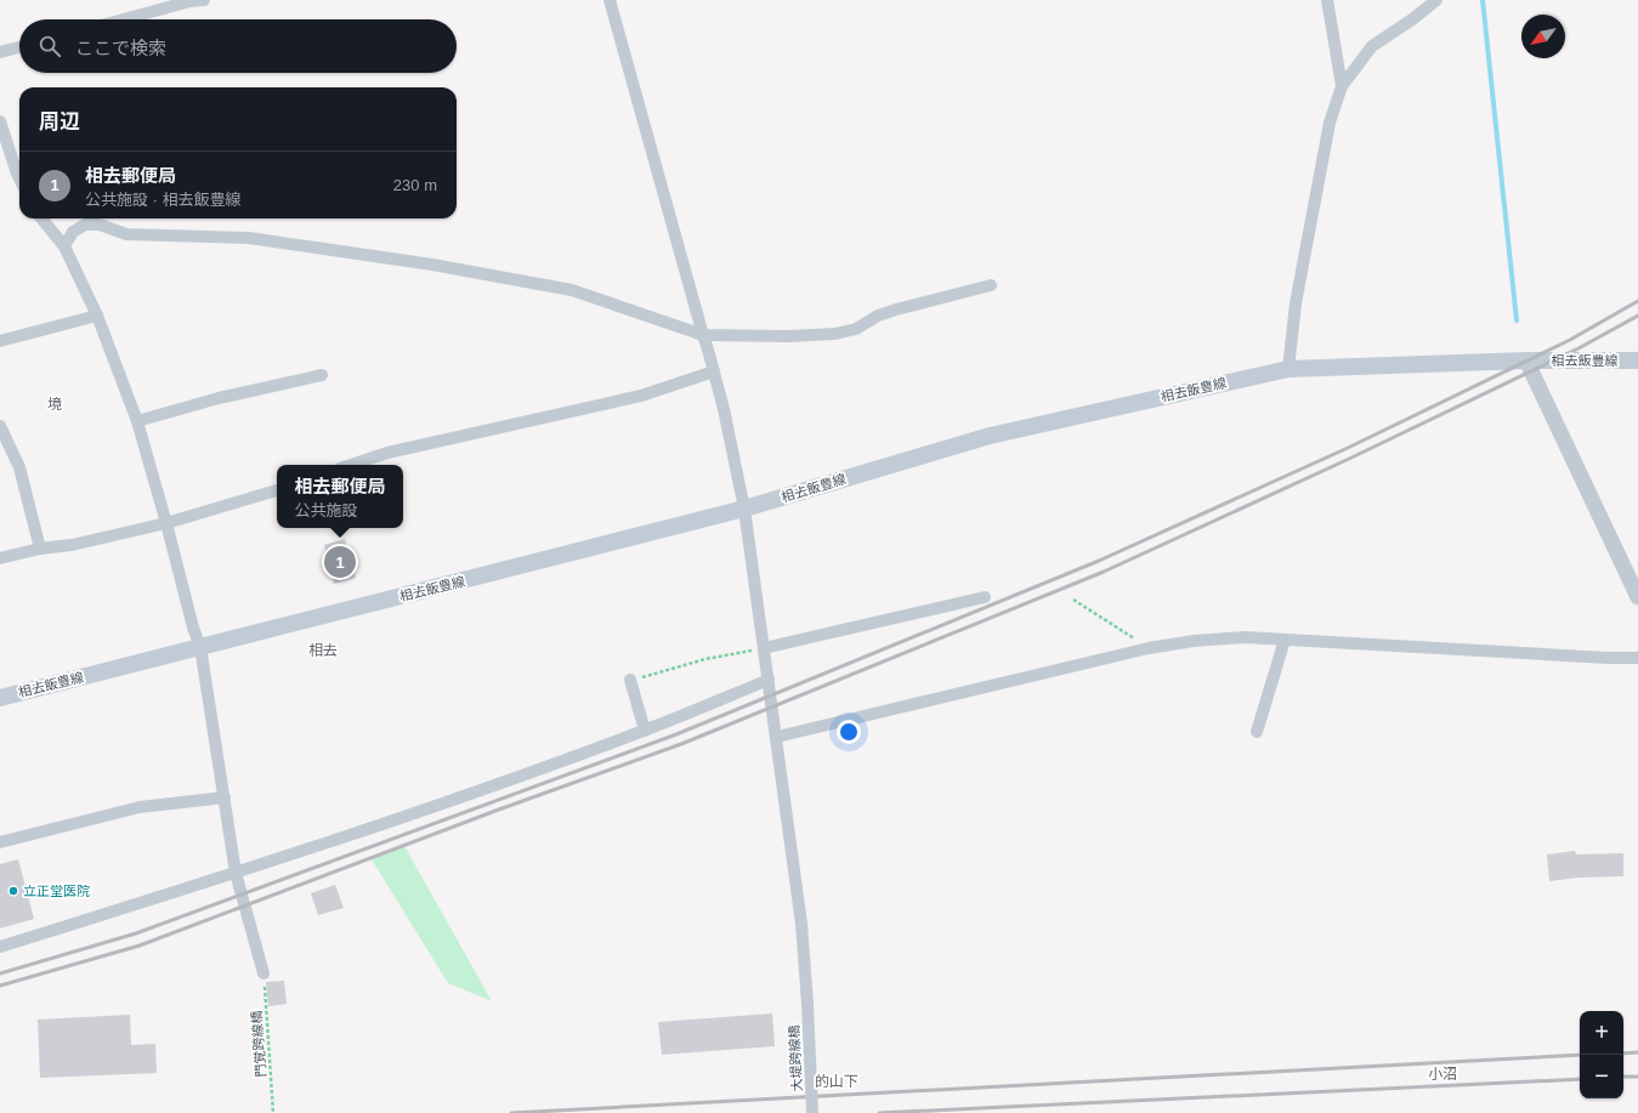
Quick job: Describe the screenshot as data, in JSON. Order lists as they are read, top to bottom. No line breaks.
{"streets":{"main road":["相去飯豊線"],"street":["大堤跨線橋"],"path":["門覚跨線橋"]},"crossings":[["相去飯豊線","大堤跨線橋"]],"districts":["境","相去","小沼","的山下"],"places":["立正堂医院"],"north":"bottom left","page":{"search":"ここで検索","heading":"周辺","list":[{"mark":"1","name":"相去郵便局","note":"公共施設 · 相去飯豊線","value":"230 m"}],"popup":["相去郵便局","公共施設"],"pins":"1","map_buttons":["+","−"]}}
